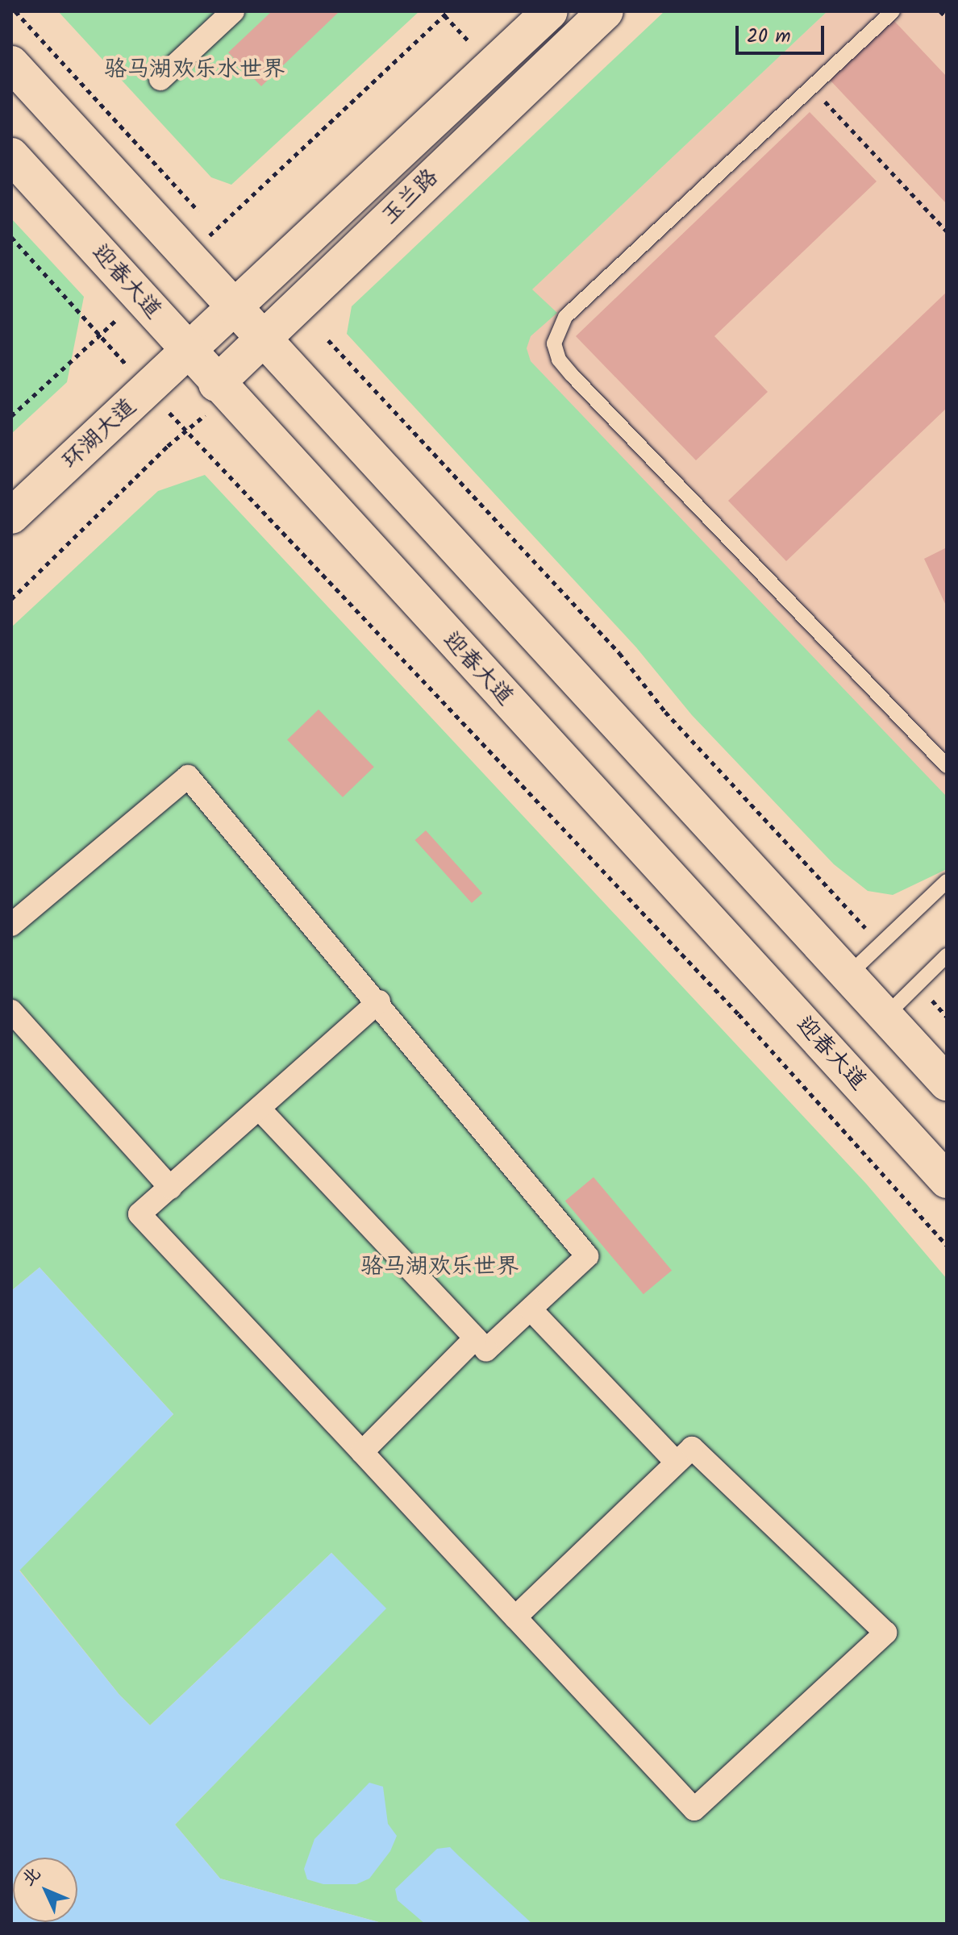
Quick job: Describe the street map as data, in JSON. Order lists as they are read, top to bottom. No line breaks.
{"streets":{"main road":["玉兰路","迎春大道","环湖大道"]},"crossings":[["玉兰路","迎春大道"],["玉兰路","环湖大道"],["迎春大道","环湖大道"]],"parks":["骆马湖欢乐水世界","骆马湖欢乐世界"],"scale_bar":"20 m","north":"top left"}
